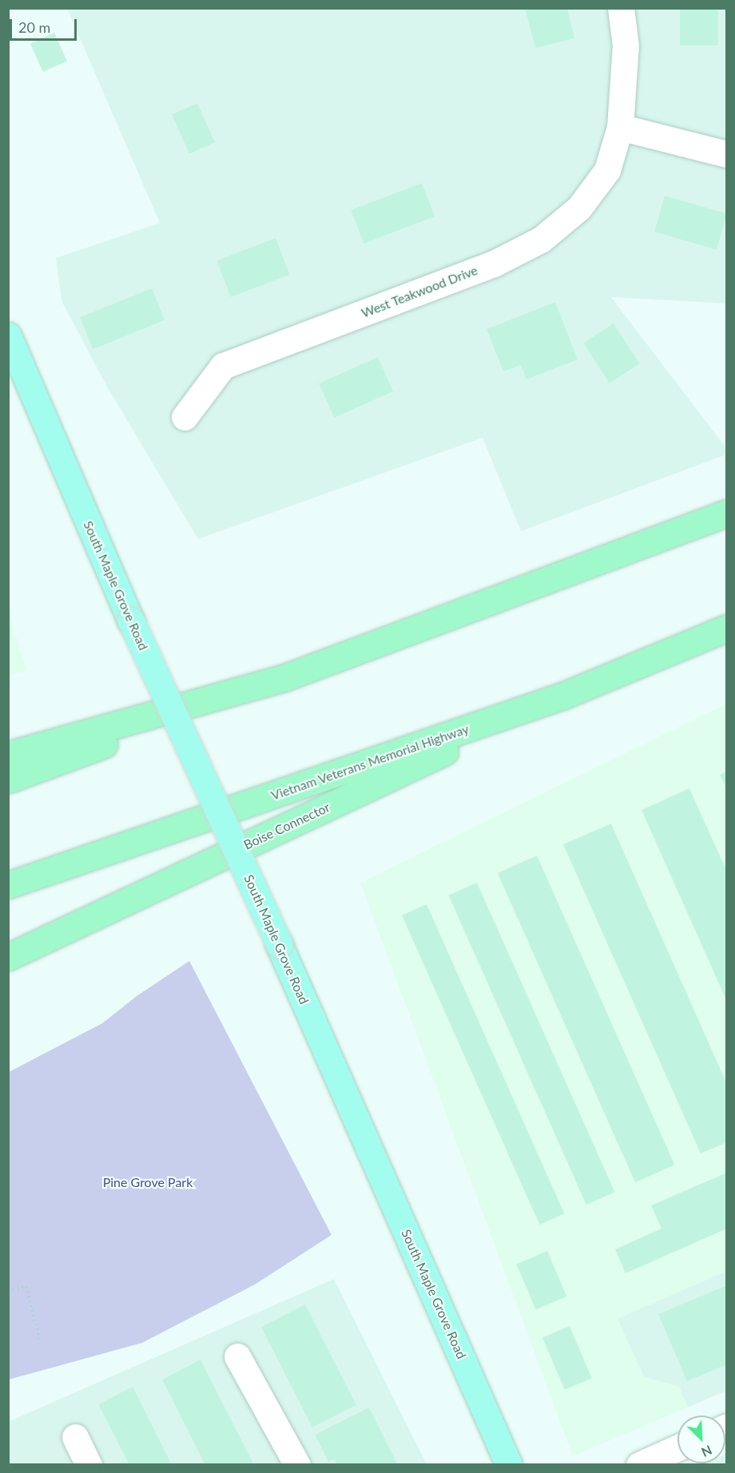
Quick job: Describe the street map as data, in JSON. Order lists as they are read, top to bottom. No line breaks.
{"streets":{"highway":["Vietnam Veterans Memorial Highway","Boise Connector"],"main road":["South Maple Grove Road"],"street":["West Teakwood Drive"]},"crossings":[["Vietnam Veterans Memorial Highway","Boise Connector"]],"parks":["Pine Grove Park"],"scale_bar":"20 m","north":"bottom right"}
